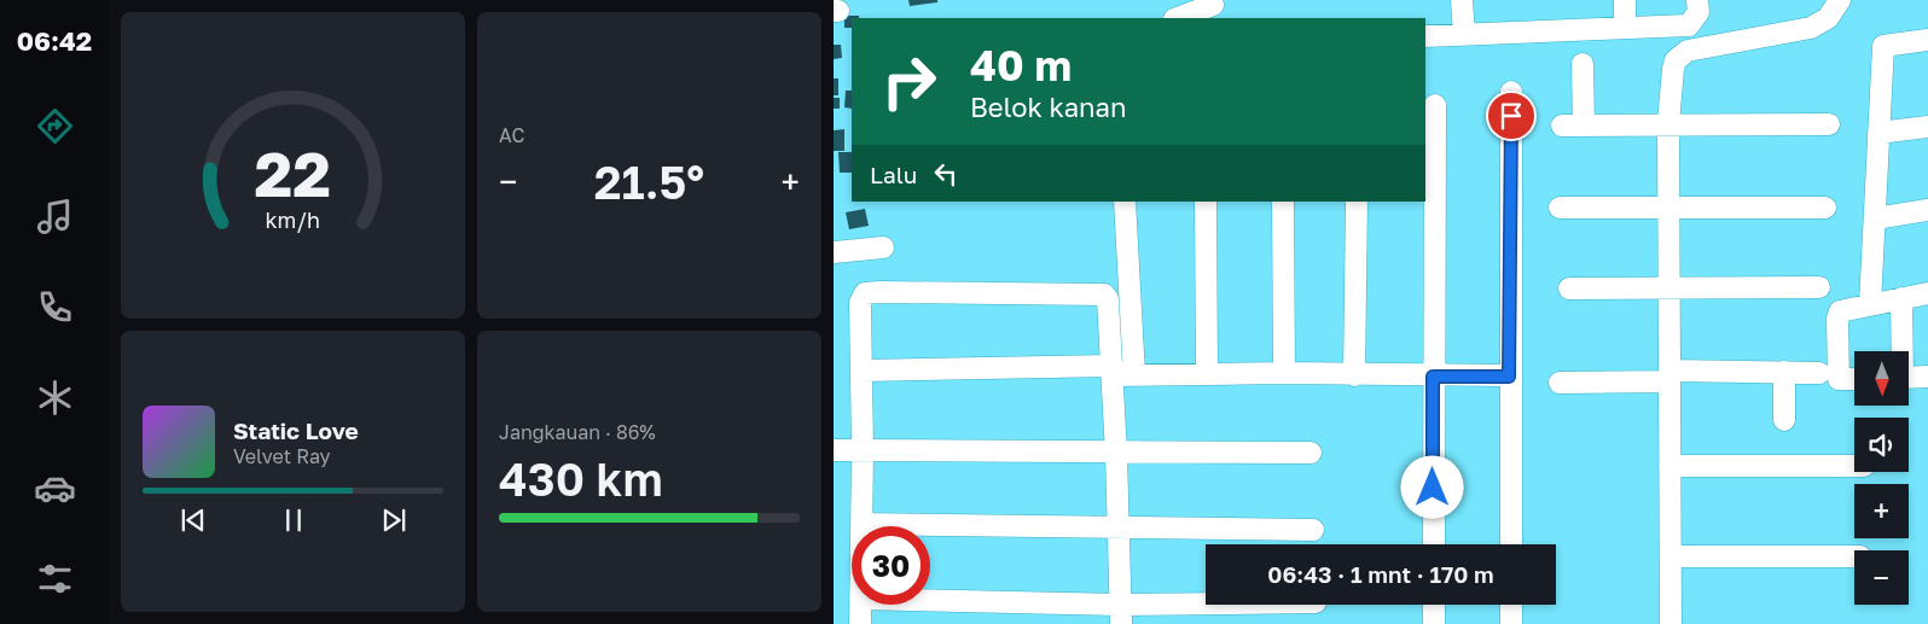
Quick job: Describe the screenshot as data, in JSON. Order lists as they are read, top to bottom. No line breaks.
{"north":"bottom","page":{"tabs":"06:42","tile":["AC",["Jangkauan · 86%","430 km"]],"turn":["40 m","Belok kanan"],"then":"Lalu","heat":["−","21.5°","+"],"map_buttons":["+","−"],"song":["Static Love","Velvet Ray"],"limit":"30","trip":"06:43 · 1 mnt · 170 m","gauge":["22","km/h"]}}
